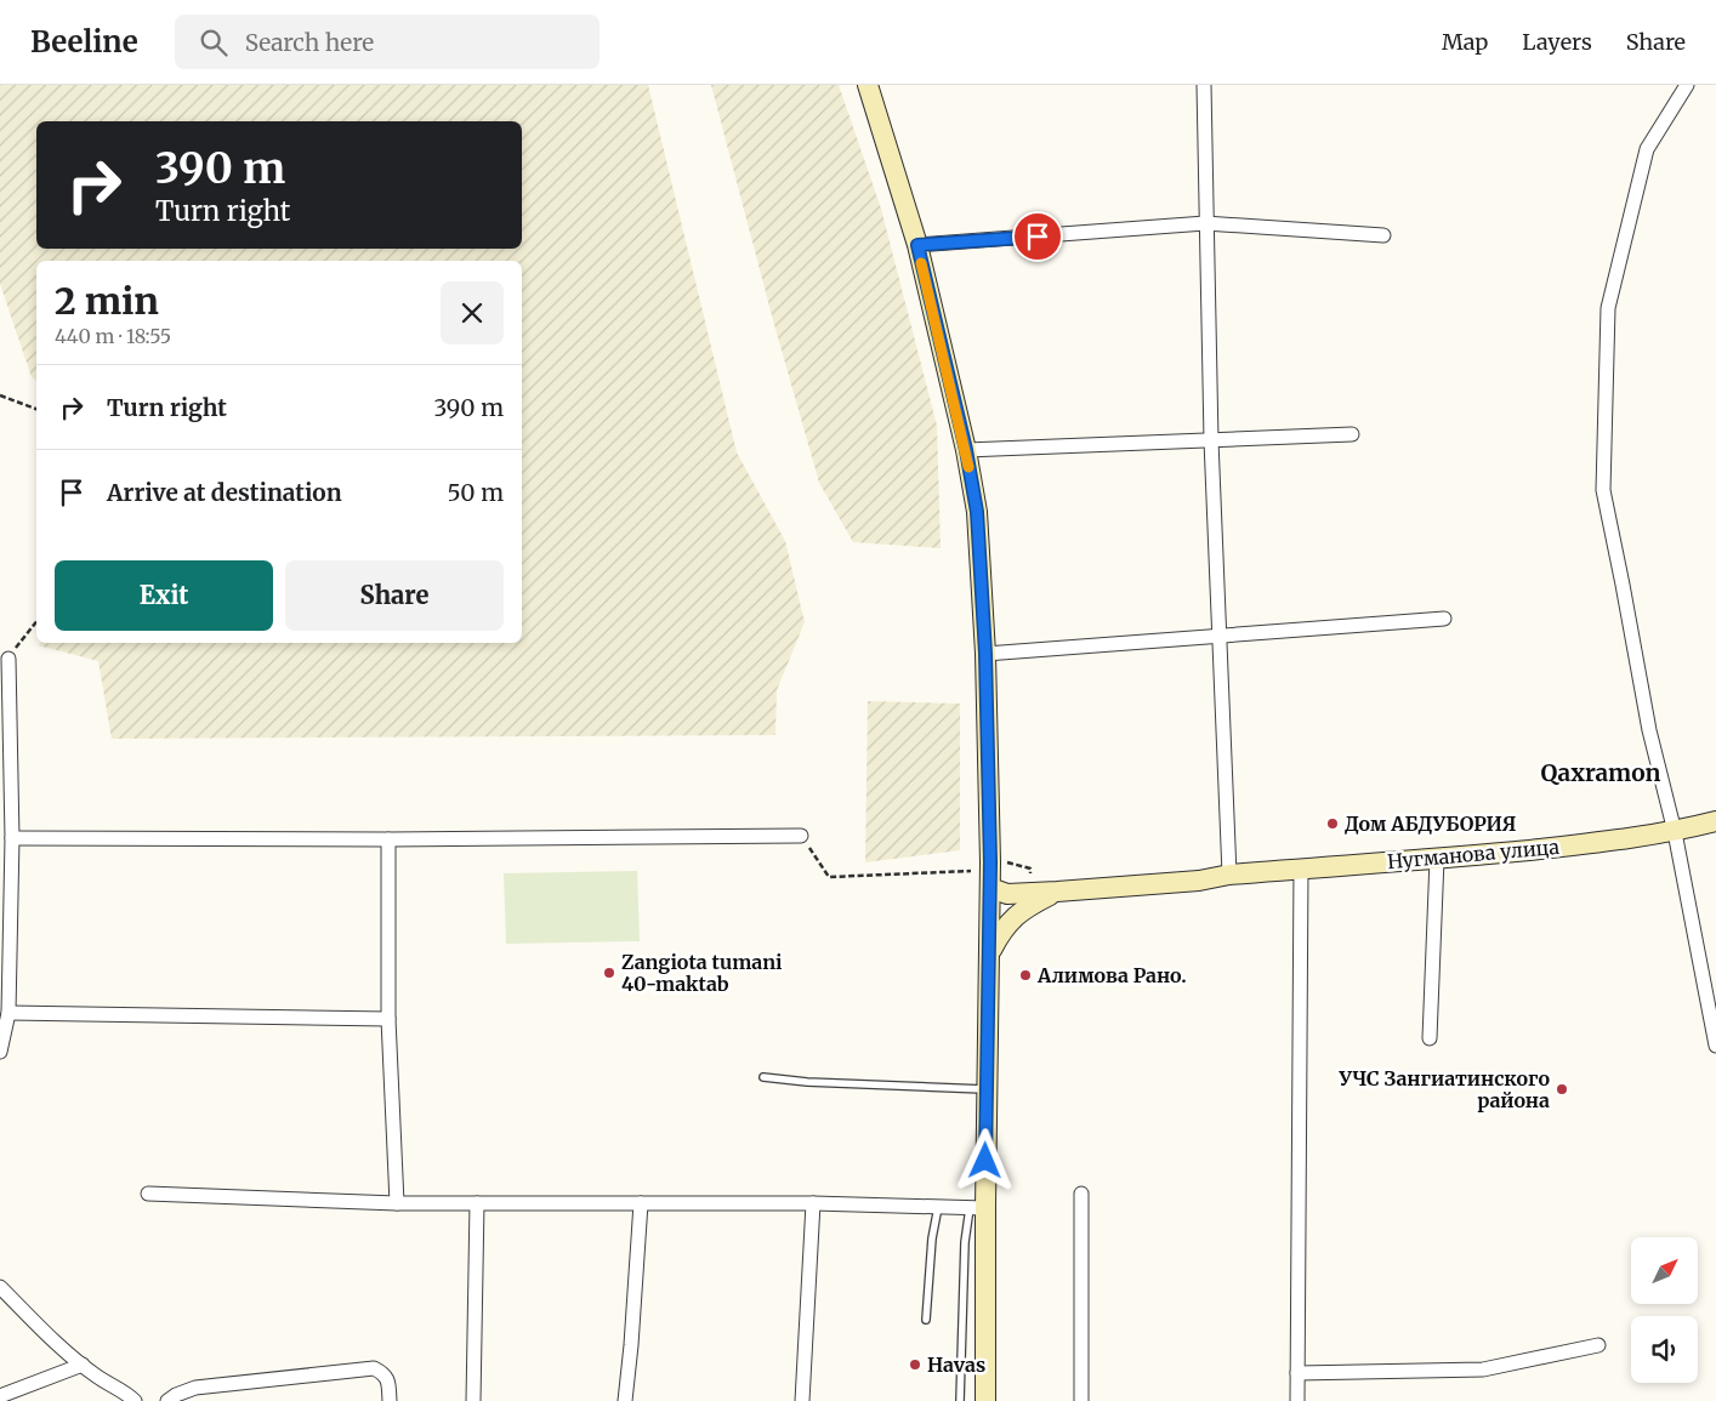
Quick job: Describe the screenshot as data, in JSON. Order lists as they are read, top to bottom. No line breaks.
{"streets":{"main road":["Нугманова улица"]},"districts":["Qaxramon"],"places":["Дом АБДУБОРИЯ","Zangiota tumani 40-maktab","Алимова Рано.","УЧС Зангиатинского района","Havas"],"north":"top right","page":{"header":"Beeline","search":"Search here","nav":["Map","Layers","Share"],"turn":["390 m","Turn right"],"heading":["2 min","440 m · 18:55"],"list":[{"name":"Turn right","value":"390 m"},{"name":"Arrive at destination","value":"50 m"}],"buttons":["Exit","Share"]}}
